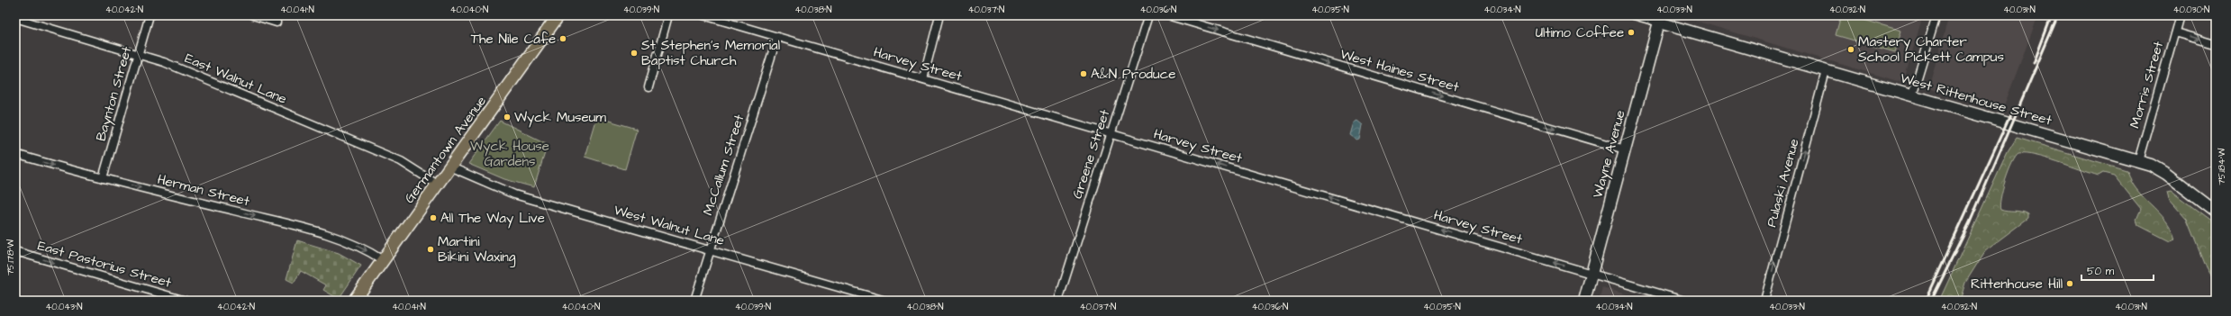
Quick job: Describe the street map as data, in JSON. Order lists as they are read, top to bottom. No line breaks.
{"streets":{"main road":["Germantown Avenue"],"street":["Harvey Street","West Haines Street","East Walnut Lane","Morris Street","Baynton Street","West Rittenhouse Street","Greene Street","Wayne Avenue","McCallum Street","Pulaski Avenue","Herman Street","West Walnut Lane","East Pastorius Street"]},"crossings":[["Harvey Street","Greene Street"],["Harvey Street","Wayne Avenue"],["Harvey Street","McCallum Street"],["West Haines Street","Wayne Avenue"],["East Walnut Lane","Baynton Street"],["East Walnut Lane","Germantown Avenue"],["Morris Street","West Rittenhouse Street"],["Baynton Street","Herman Street"],["West Rittenhouse Street","Wayne Avenue"],["West Rittenhouse Street","Pulaski Avenue"],["Germantown Avenue","Herman Street"],["Germantown Avenue","West Walnut Lane"],["McCallum Street","West Walnut Lane"]],"one_way":["Harvey Street","West Haines Street","Pulaski Avenue","Herman Street","East Pastorius Street"],"parks":["Wyck House Gardens"],"places":["Ultimo Coffee","The Nile Cafe","Mastery Charter School Pickett Campus","St Stephen's Memorial Baptist Church","A&N Produce","Wyck Museum","All The Way Live","Martini Bikini Waxing","Rittenhouse Hill"],"scale_bar":"50 m","coordinates":["40.042°N","40.041°N","40.040°N","40.039°N","40.038°N","40.037°N","40.036°N","40.035°N","40.034°N","40.033°N","40.032°N","40.031°N","40.030°N","75.184°W","75.178°W","40.043°N"]}
